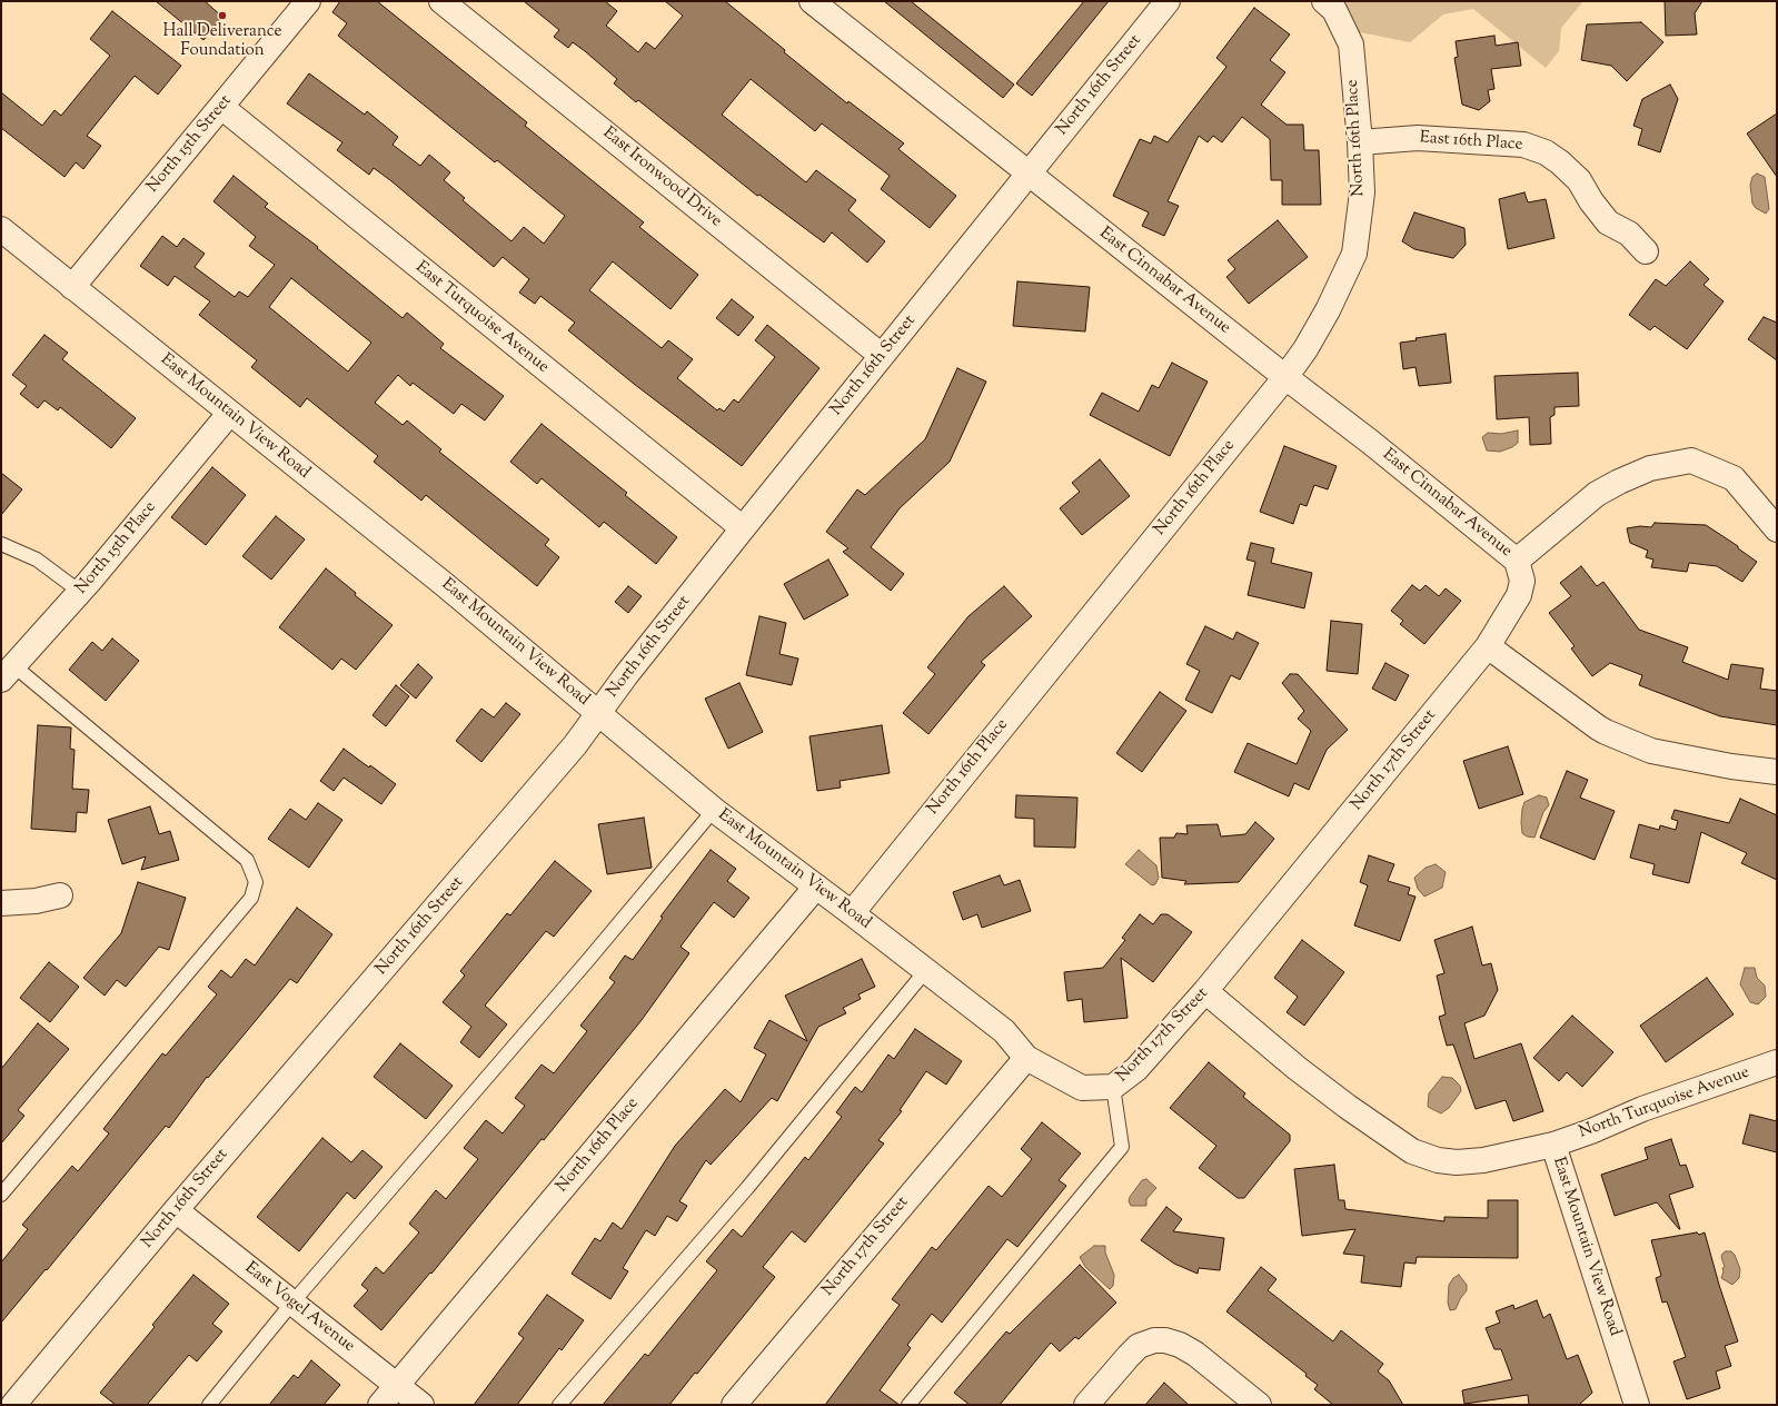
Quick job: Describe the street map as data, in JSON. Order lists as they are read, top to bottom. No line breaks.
{"streets":{"street":["North 16th Street","North 16th Place","East 16th Place","North 15th Street","East Ironwood Drive","East Cinnabar Avenue","East Turquoise Avenue","East Mountain View Road","North 15th Place","North 17th Street","North Turquoise Avenue","East Vogel Avenue"]},"crossings":[["North 16th Street","East Ironwood Drive"],["North 16th Street","East Cinnabar Avenue"],["North 16th Street","East Turquoise Avenue"],["North 16th Street","East Mountain View Road"],["North 16th Street","East Vogel Avenue"],["North 16th Place","East 16th Place"],["North 16th Place","East Cinnabar Avenue"],["North 16th Place","East Mountain View Road"],["North 16th Place","East Vogel Avenue"],["North 15th Street","East Turquoise Avenue"],["North 15th Street","East Mountain View Road"],["East Cinnabar Avenue","North 17th Street"],["East Mountain View Road","North 15th Place"],["East Mountain View Road","North 17th Street"],["East Mountain View Road","North Turquoise Avenue"]],"places":["Hall Deliverance Foundation"]}
